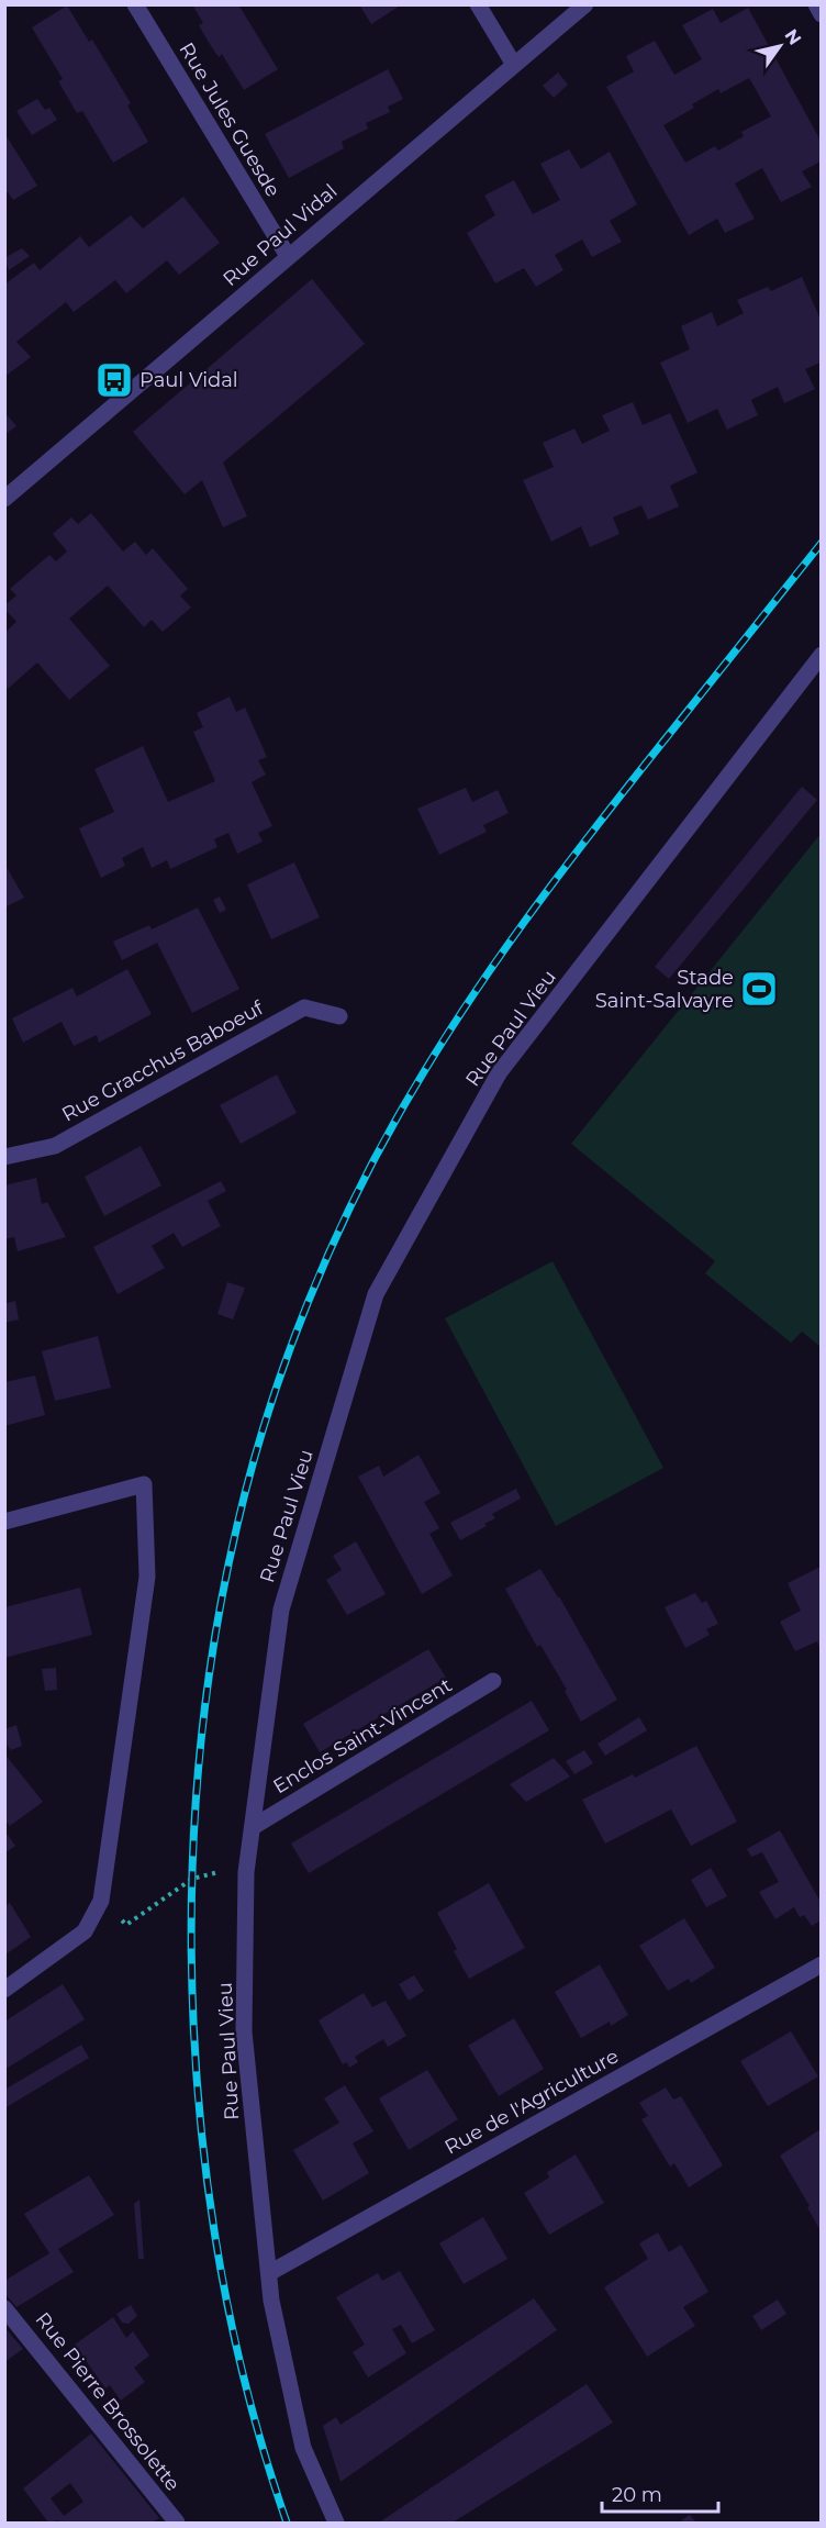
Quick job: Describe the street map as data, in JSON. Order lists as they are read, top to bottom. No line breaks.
{"streets":{"street":["Rue Jules Guesde","Rue Paul Vidal","Rue Paul Vieu","Rue Gracchus Baboeuf","Enclos Saint-Vincent","Rue de l'Agriculture","Rue Pierre Brossolette"]},"crossings":[["Rue Jules Guesde","Rue Paul Vidal"],["Rue Paul Vieu","Enclos Saint-Vincent"],["Rue Paul Vieu","Rue de l'Agriculture"]],"places":{"bus stop":["Paul Vidal"],"sports":["Stade Saint-Salvayre"]},"scale_bar":"20 m","north":"top right"}
